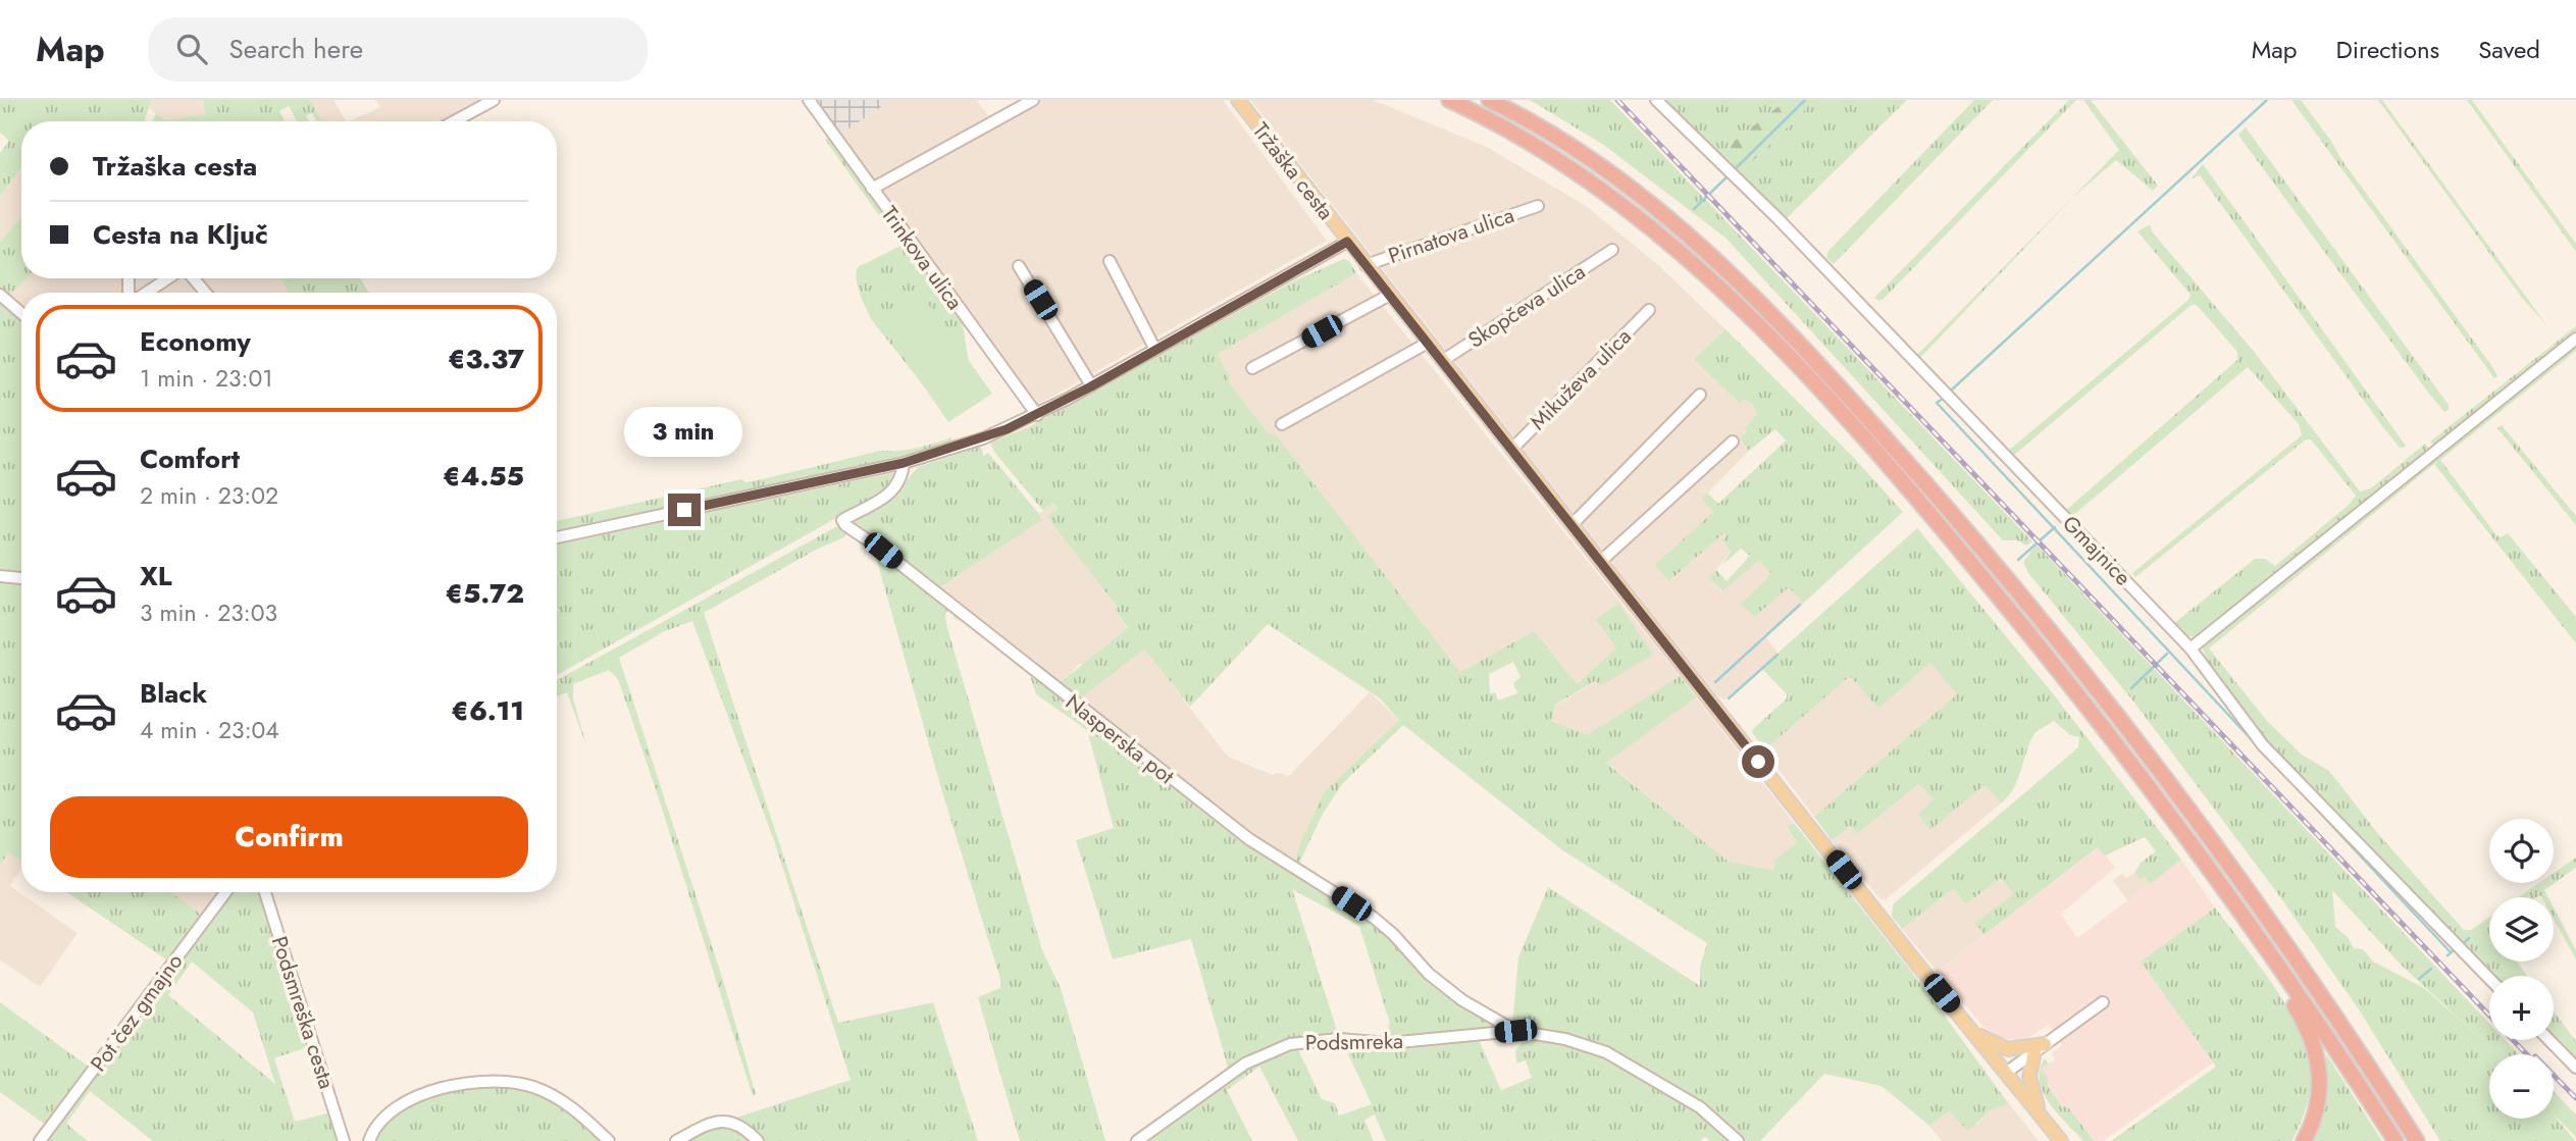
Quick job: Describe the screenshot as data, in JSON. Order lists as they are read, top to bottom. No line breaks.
{"streets":{"main road":["Tržaška cesta"],"street":["Pirnatova ulica","Trinkova ulica","Skopčeva ulica","Mikuževa ulica","Gmajnice","Nasperska pot","Pot čez gmajno","Podsmreška cesta","Podsmreka"]},"crossings":[["Tržaška cesta","Pirnatova ulica"],["Tržaška cesta","Skopčeva ulica"],["Tržaška cesta","Mikuževa ulica"],["Nasperska pot","Podsmreka"]],"page":{"header":"Map","search":"Search here","nav":["Map","Directions","Saved"],"banner":["Tržaška cesta","Cesta na Ključ"],"list":[{"name":"Economy","note":"1 min · 23:01","value":"€3.37"},{"name":"Comfort","note":"2 min · 23:02","value":"€4.55"},{"name":"XL","note":"3 min · 23:03","value":"€5.72"},{"name":"Black","note":"4 min · 23:04","value":"€6.11"}],"bubble":"3 min","buttons":"Confirm","map_buttons":["+","−"]}}
